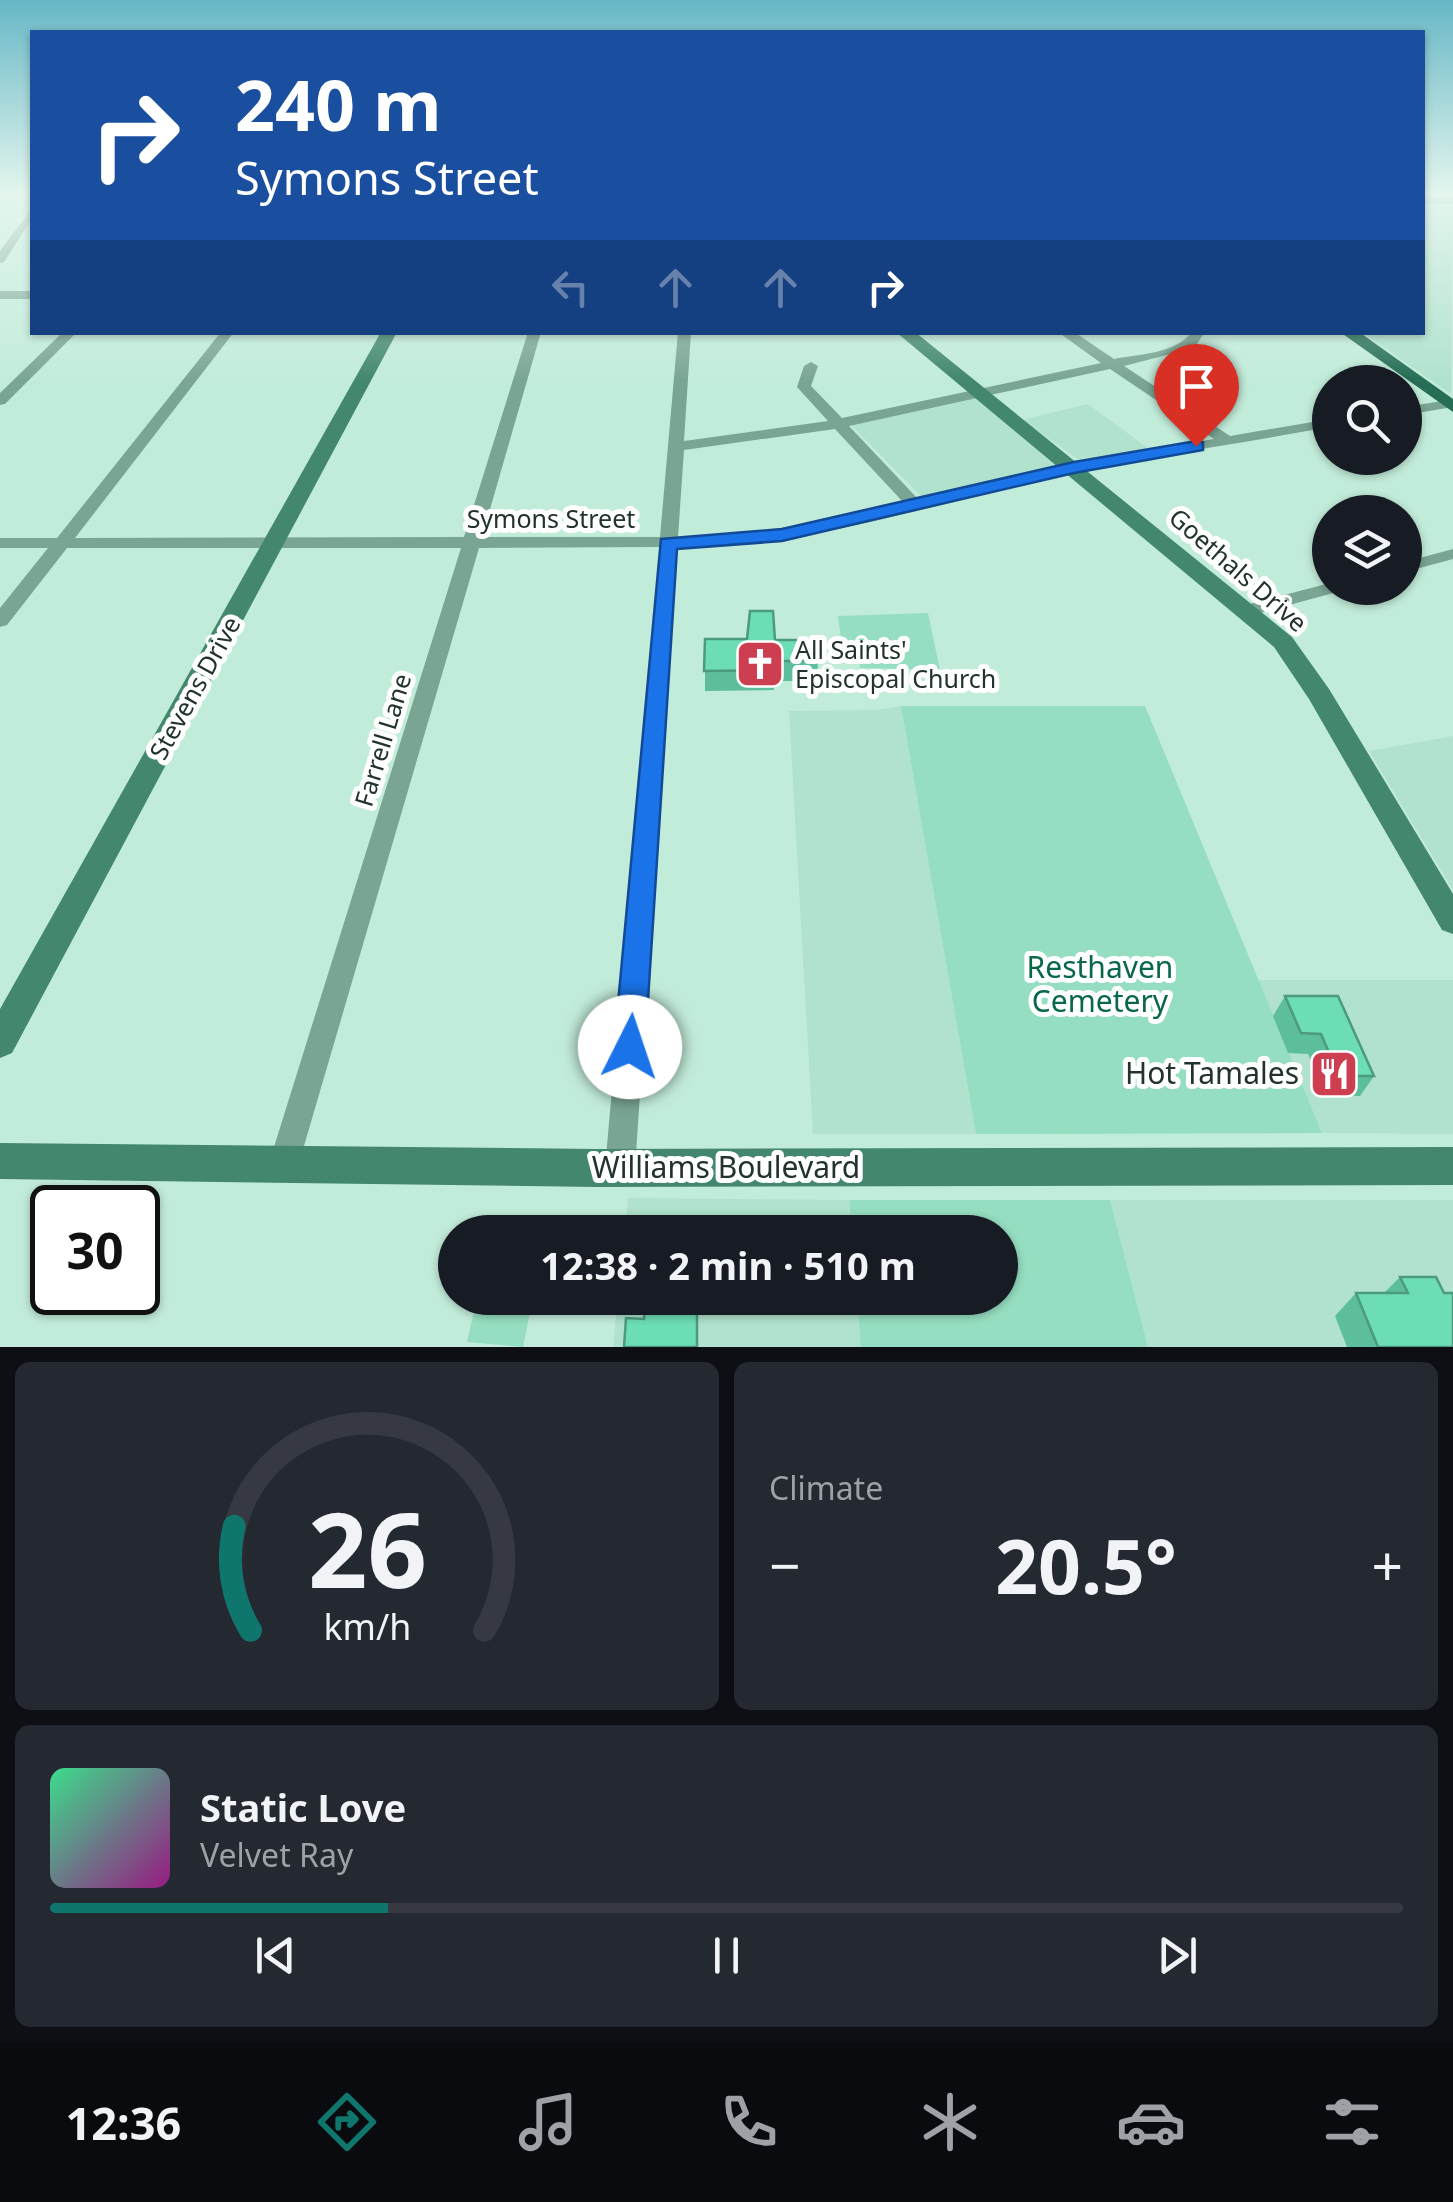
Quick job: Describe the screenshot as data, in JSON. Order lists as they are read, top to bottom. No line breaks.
{"streets":{"street":["Symons Street","Goethals Drive","Stevens Drive","Farrell Lane","Williams Boulevard"]},"crossings":[["Symons Street","Goethals Drive"],["Symons Street","Stevens Drive"],["Symons Street","Farrell Lane"],["Farrell Lane","Williams Boulevard"]],"parks":["Resthaven Cemetery"],"places":{"church":["All Saints' Episcopal Church"],"restaurant":["Hot Tamales"]},"page":{"turn":["240 m","Symons Street"],"limit":"30","trip":"12:38 · 2 min · 510 m","tile":"Climate","heat":["−","20.5°","+"],"song":["Static Love","Velvet Ray"],"tabs":"12:36","gauge":["26","km/h"]}}
